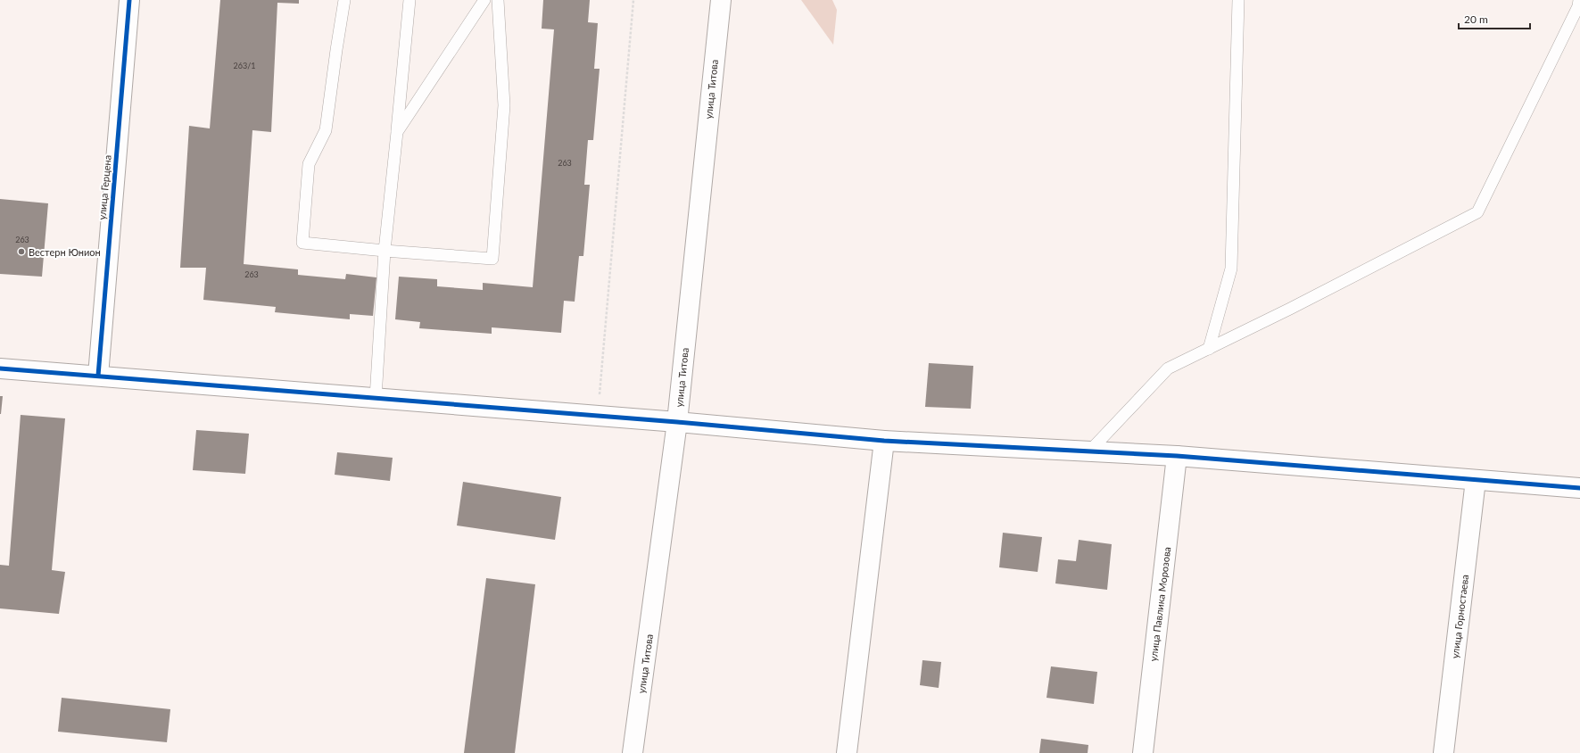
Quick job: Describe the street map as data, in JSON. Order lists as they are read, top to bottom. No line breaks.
{"streets":{"street":["улица Титова","улица Герцена","улица Павлика Морозова","улица Горностаева"]},"places":["Вестерн Юнион"],"house_numbers":["263/1","263","263","263"],"scale_bar":"20 m"}
